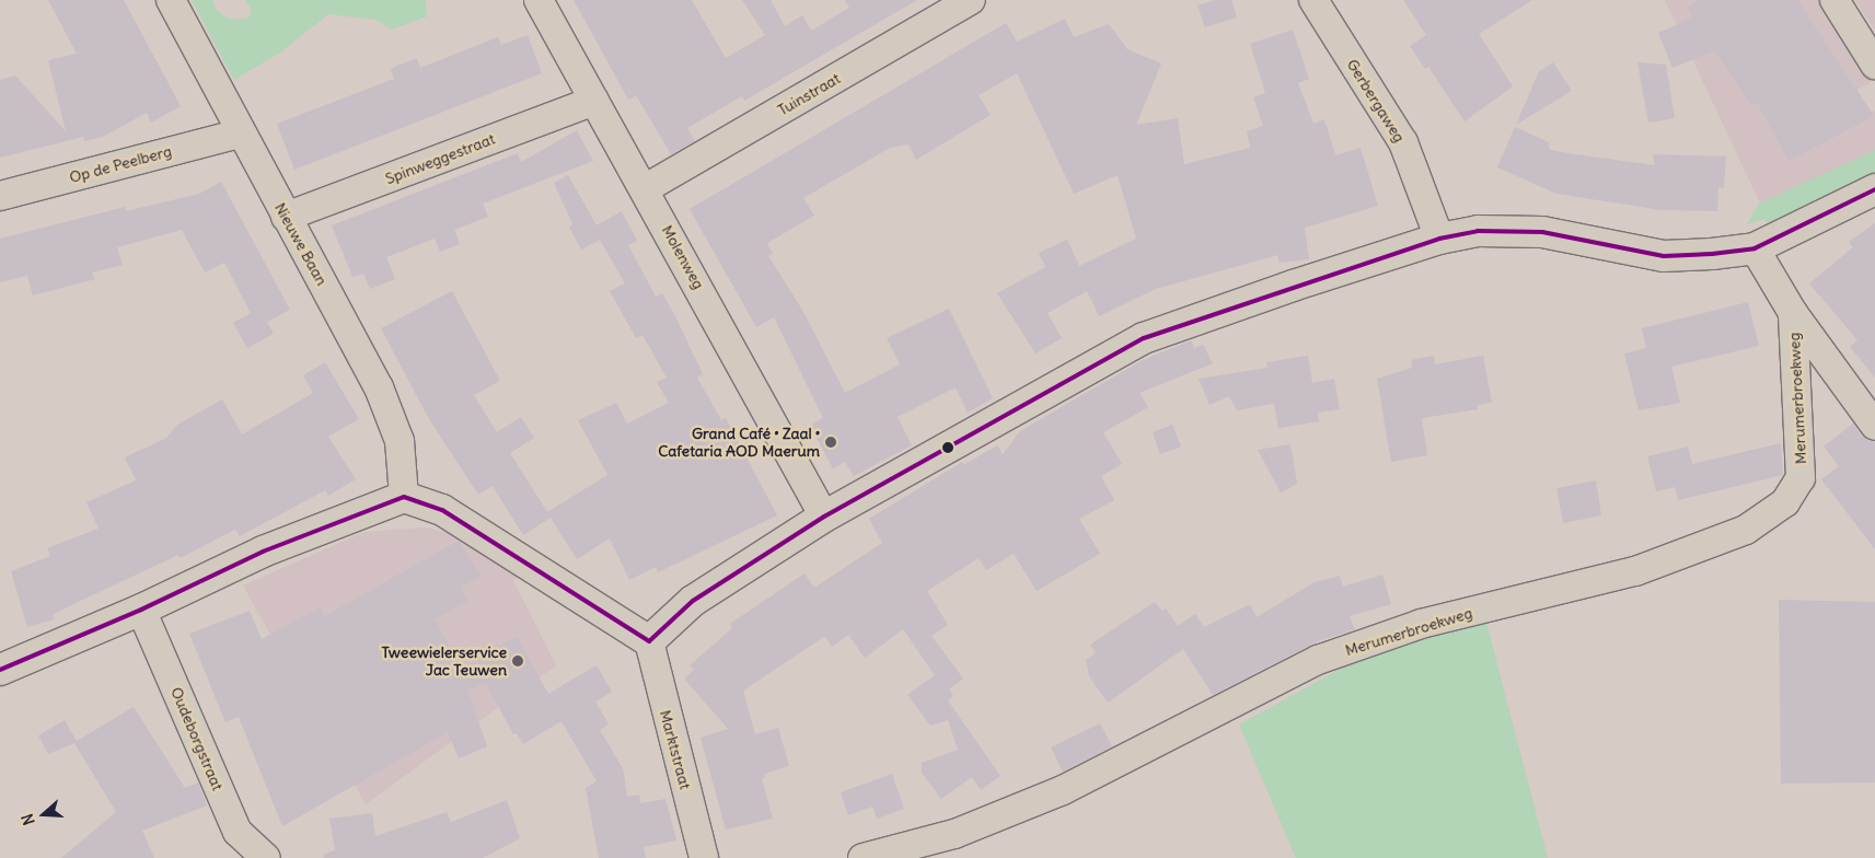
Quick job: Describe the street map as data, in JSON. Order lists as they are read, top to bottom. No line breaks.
{"streets":{"street":["Tuinstraat","Gerbergaweg","Spinweggestraat","Op de Peelberg","Nieuwe Baan","Molenweg","Merumerbroekweg","Oudeborgstraat","Marktstraat"]},"crossings":[["Tuinstraat","Molenweg"],["Spinweggestraat","Nieuwe Baan"],["Spinweggestraat","Molenweg"],["Op de Peelberg","Nieuwe Baan"]],"places":["Grand Café • Zaal • Cafetaria AOD Maerum","Tweewielerservice Jac Teuwen"],"north":"left"}
